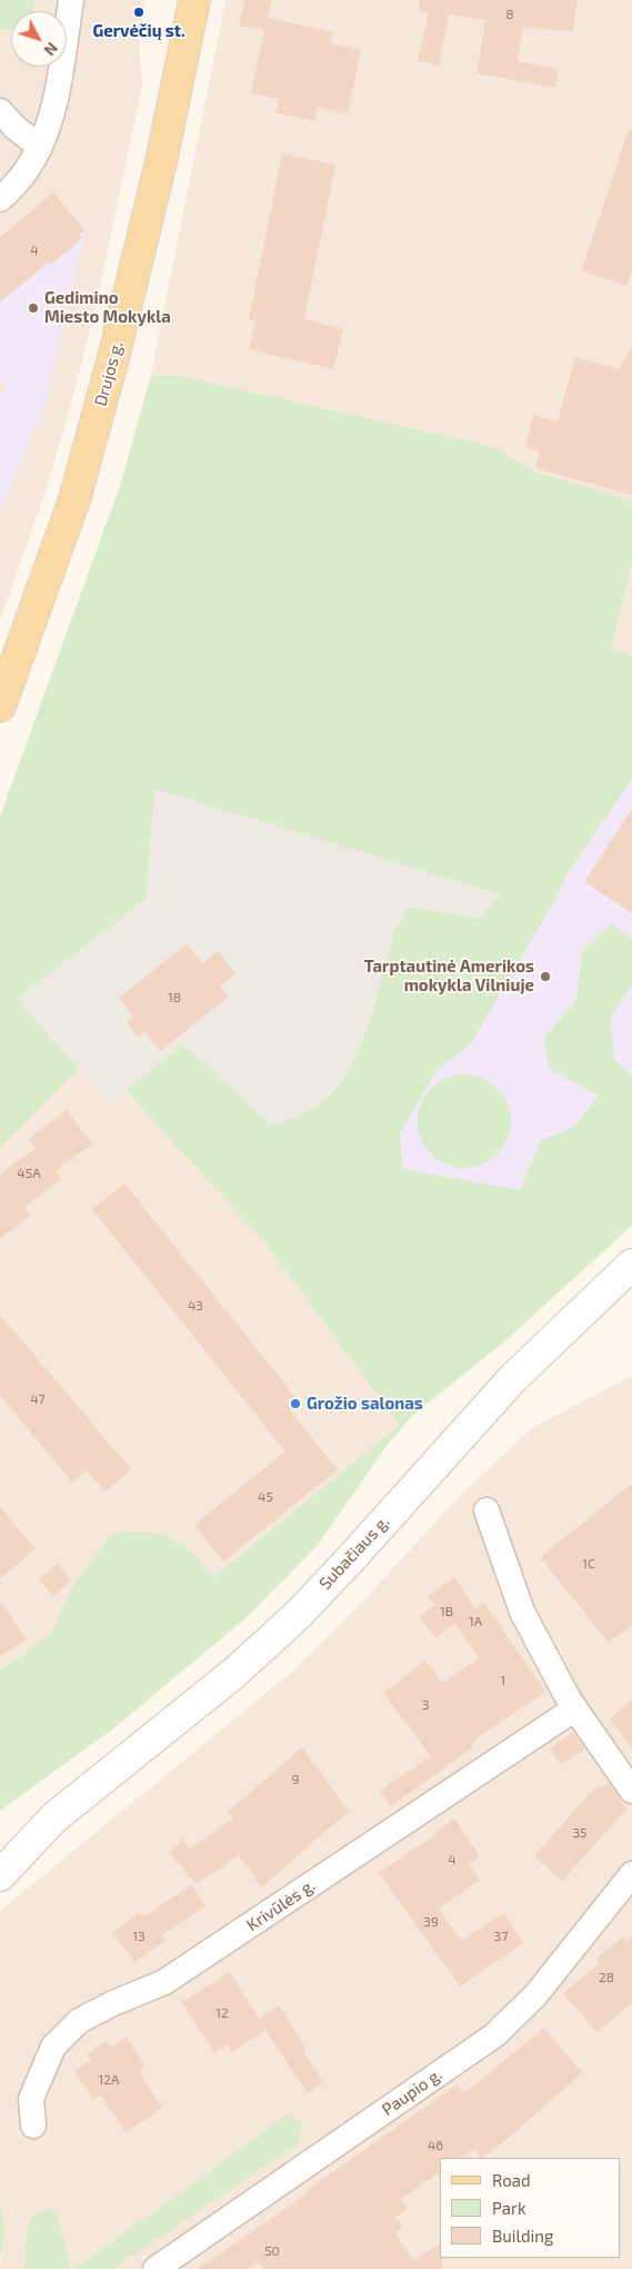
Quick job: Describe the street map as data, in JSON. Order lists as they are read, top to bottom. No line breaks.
{"streets":{"main road":["Drujos g.","Subačiaus g."],"street":["Krivūlės g.","Paupio g."]},"places":["Gervėčių st.","Gedimino Miesto Mokykla","Tarptautinė Amerikos mokykla Vilniuje","Grožio salonas"],"house_numbers":["8","4","18","45A","43","47","45","1C","1B","1A","1","3","9","35","4","39","13","37","28","12","12A","46","50"],"legend":["Road","Park","Building"],"north":"bottom right"}
